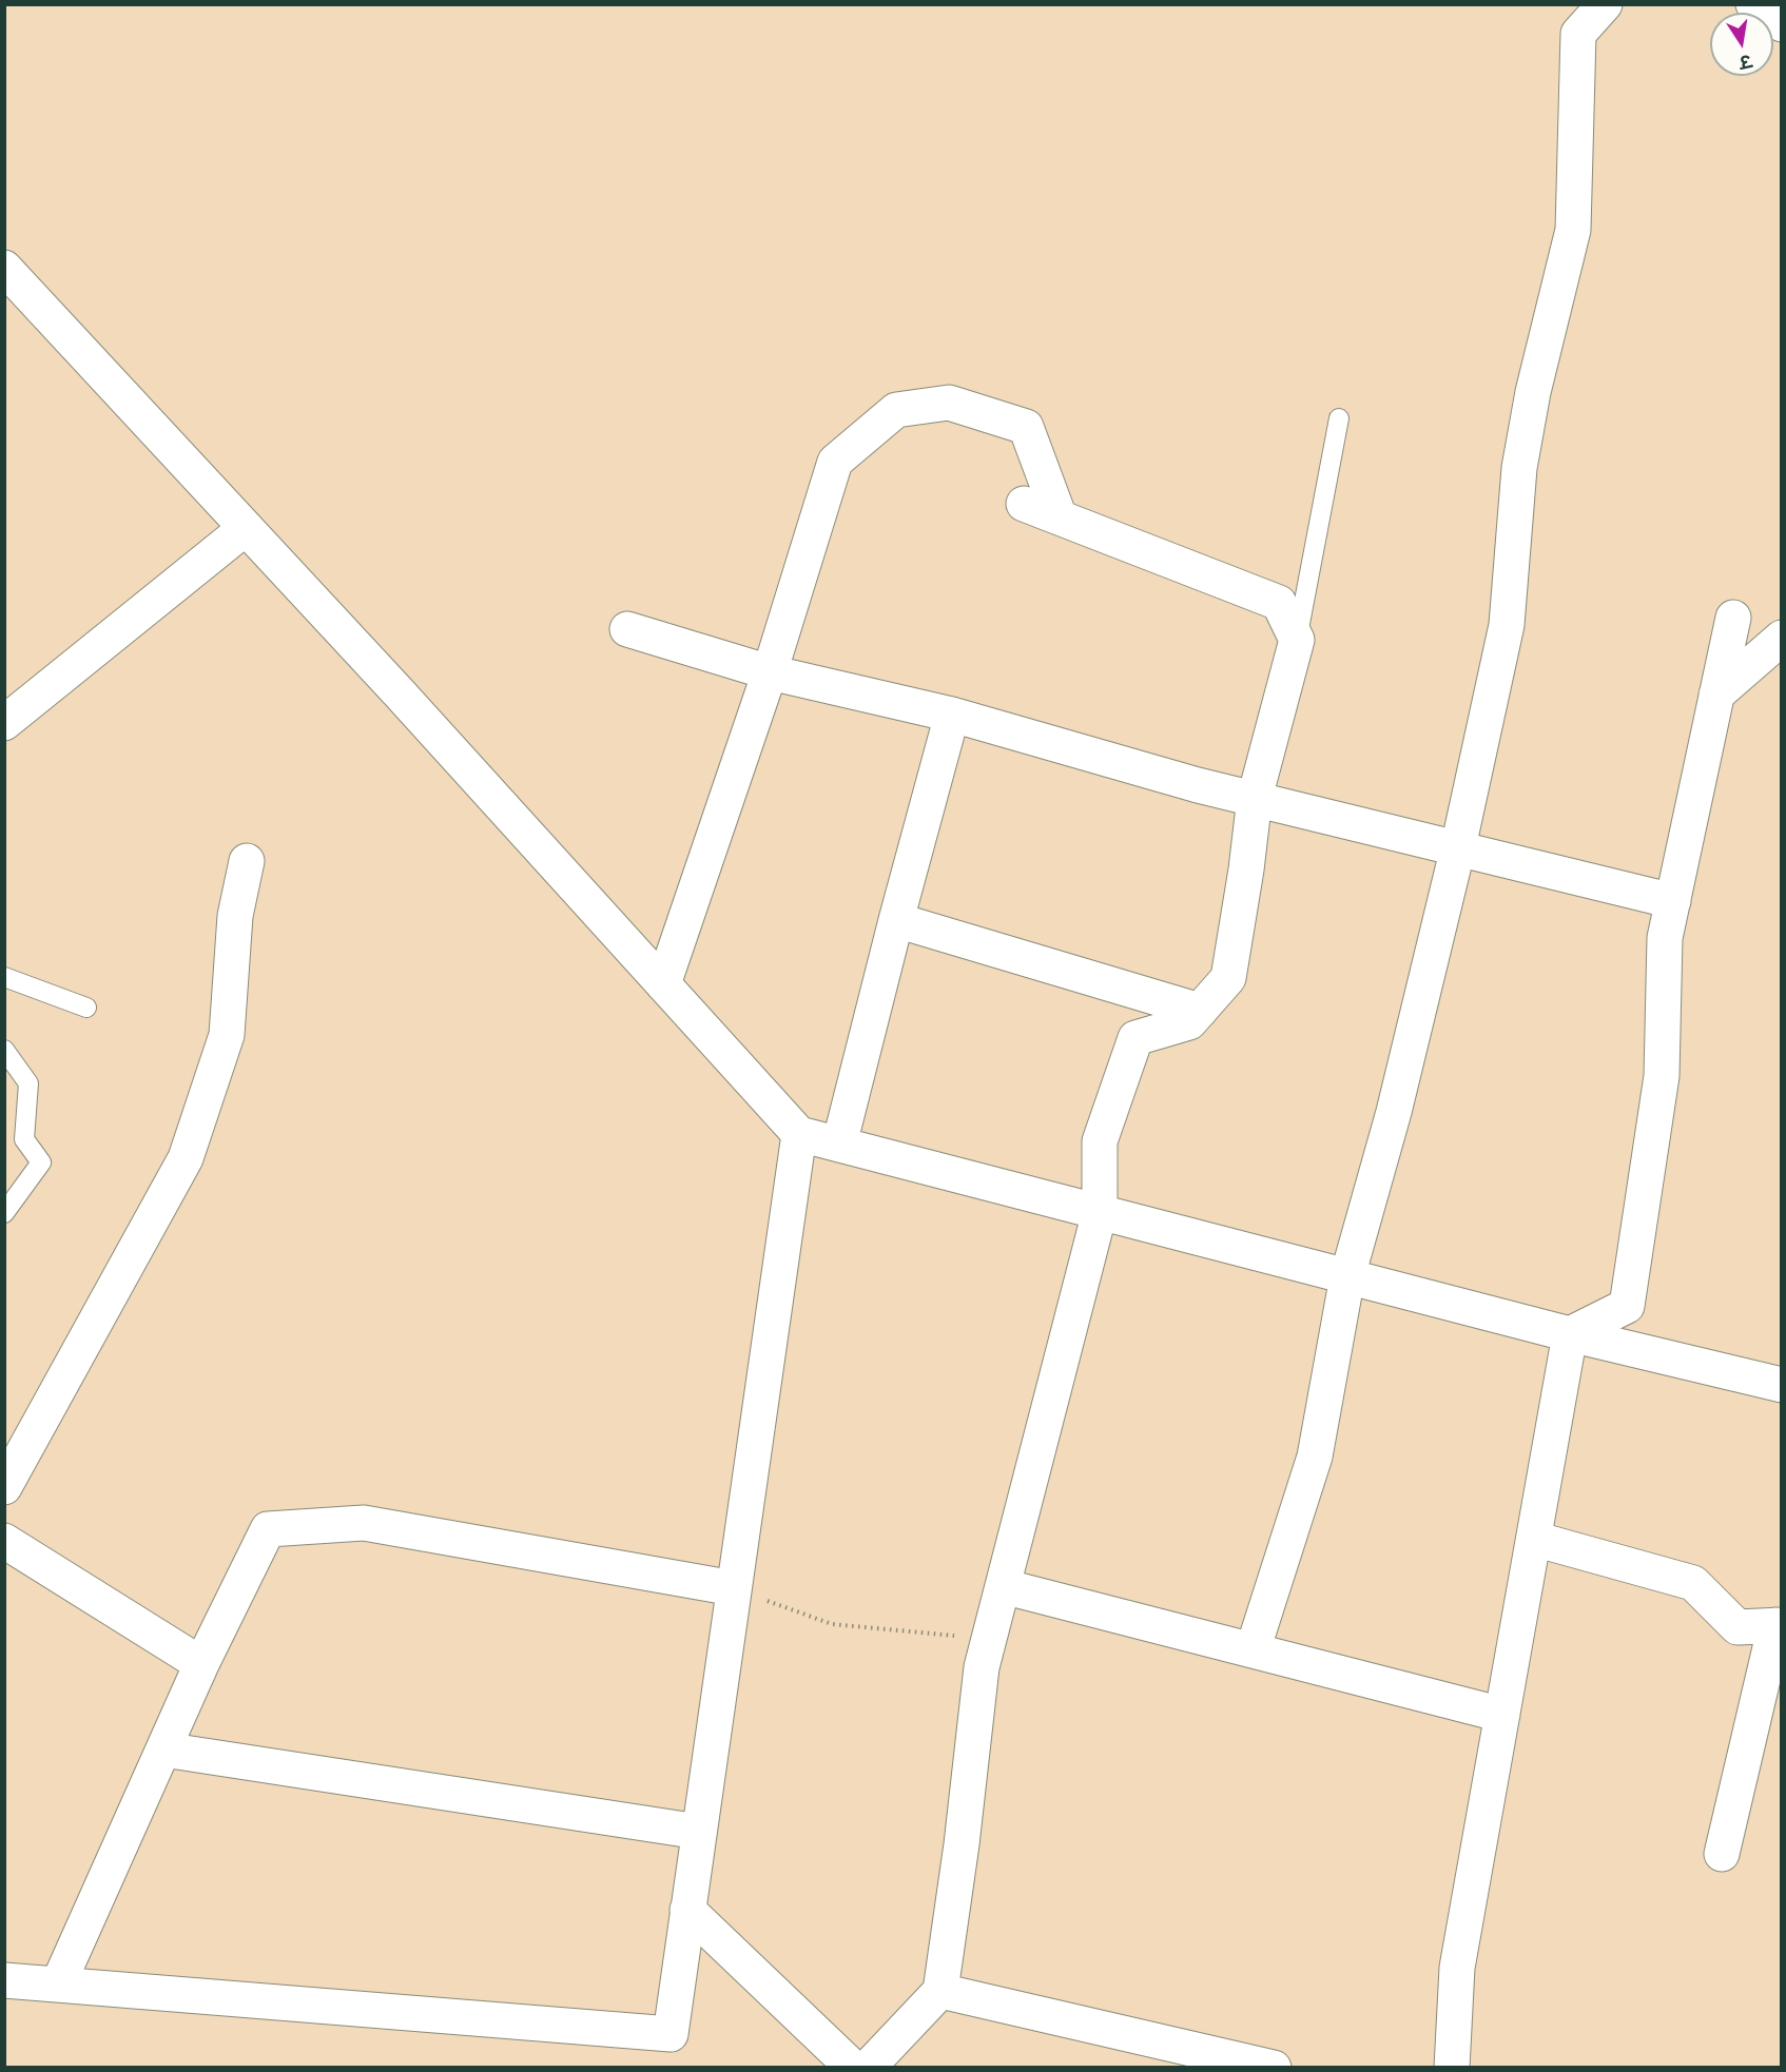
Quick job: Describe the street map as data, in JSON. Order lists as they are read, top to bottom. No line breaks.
{"north":"bottom"}
